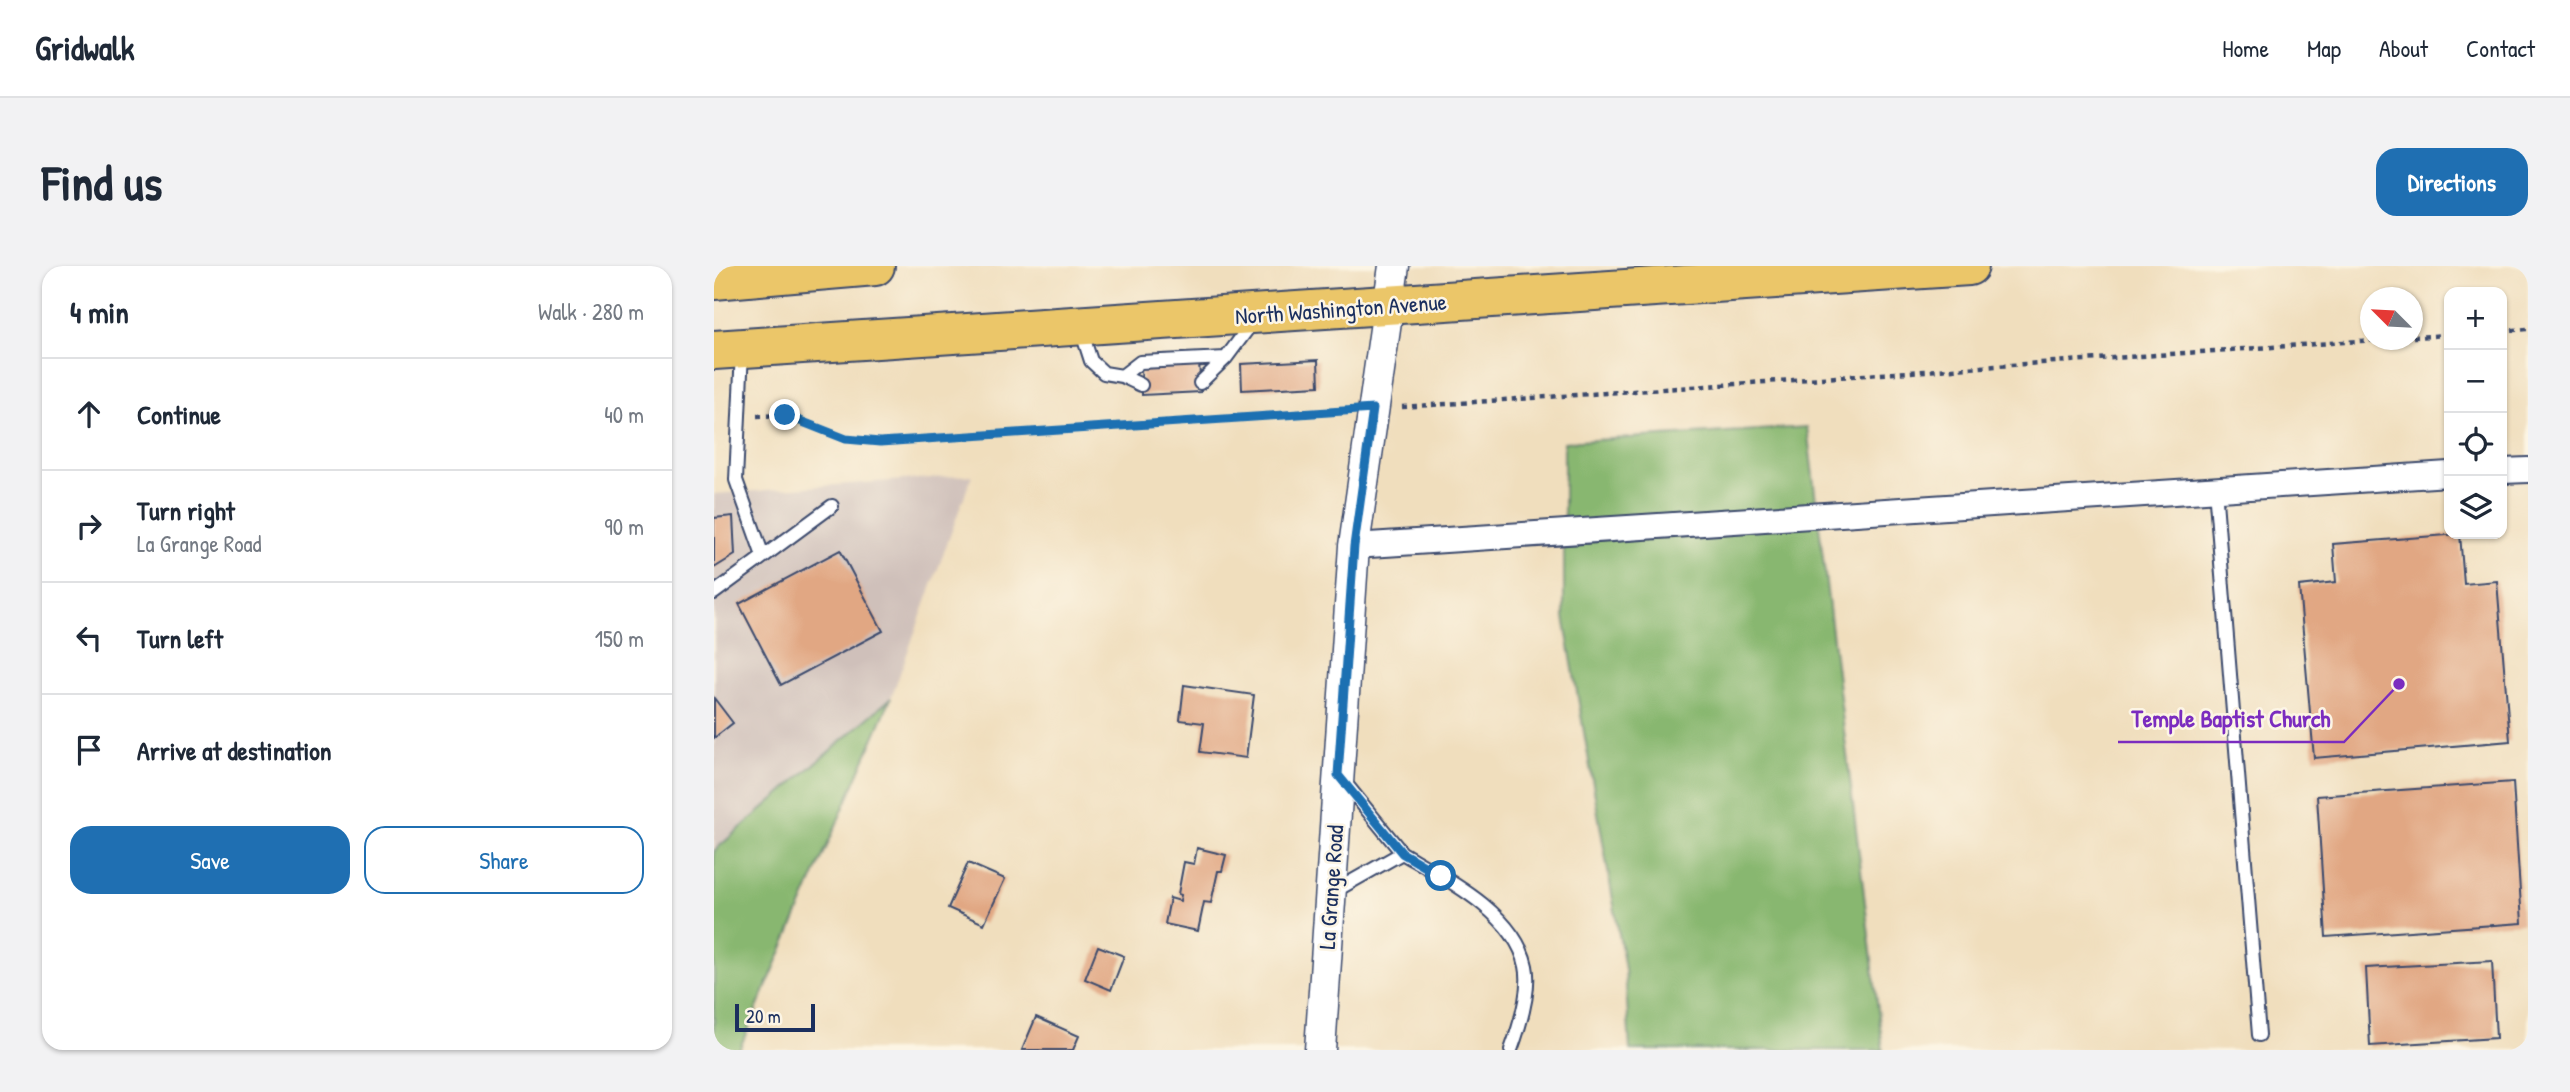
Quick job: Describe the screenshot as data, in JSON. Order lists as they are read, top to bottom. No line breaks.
{"streets":{"main road":["North Washington Avenue"],"street":["La Grange Road"]},"crossings":[["North Washington Avenue","La Grange Road"]],"places":["Temple Baptist Church"],"scale_bar":"20 m","north":"top left","page":{"header":"Gridwalk","nav":["Home","Map","About","Contact"],"buttons":["Directions",["Save","Share"]],"title":"Find us","heading":["4 min","Walk · 280 m"],"map_buttons":["+","−"],"list":[["Continue","40 m"],["Turn right","La Grange Road","90 m"],["Turn left","150 m"],"Arrive at destination"],"scale":"20 m"}}
